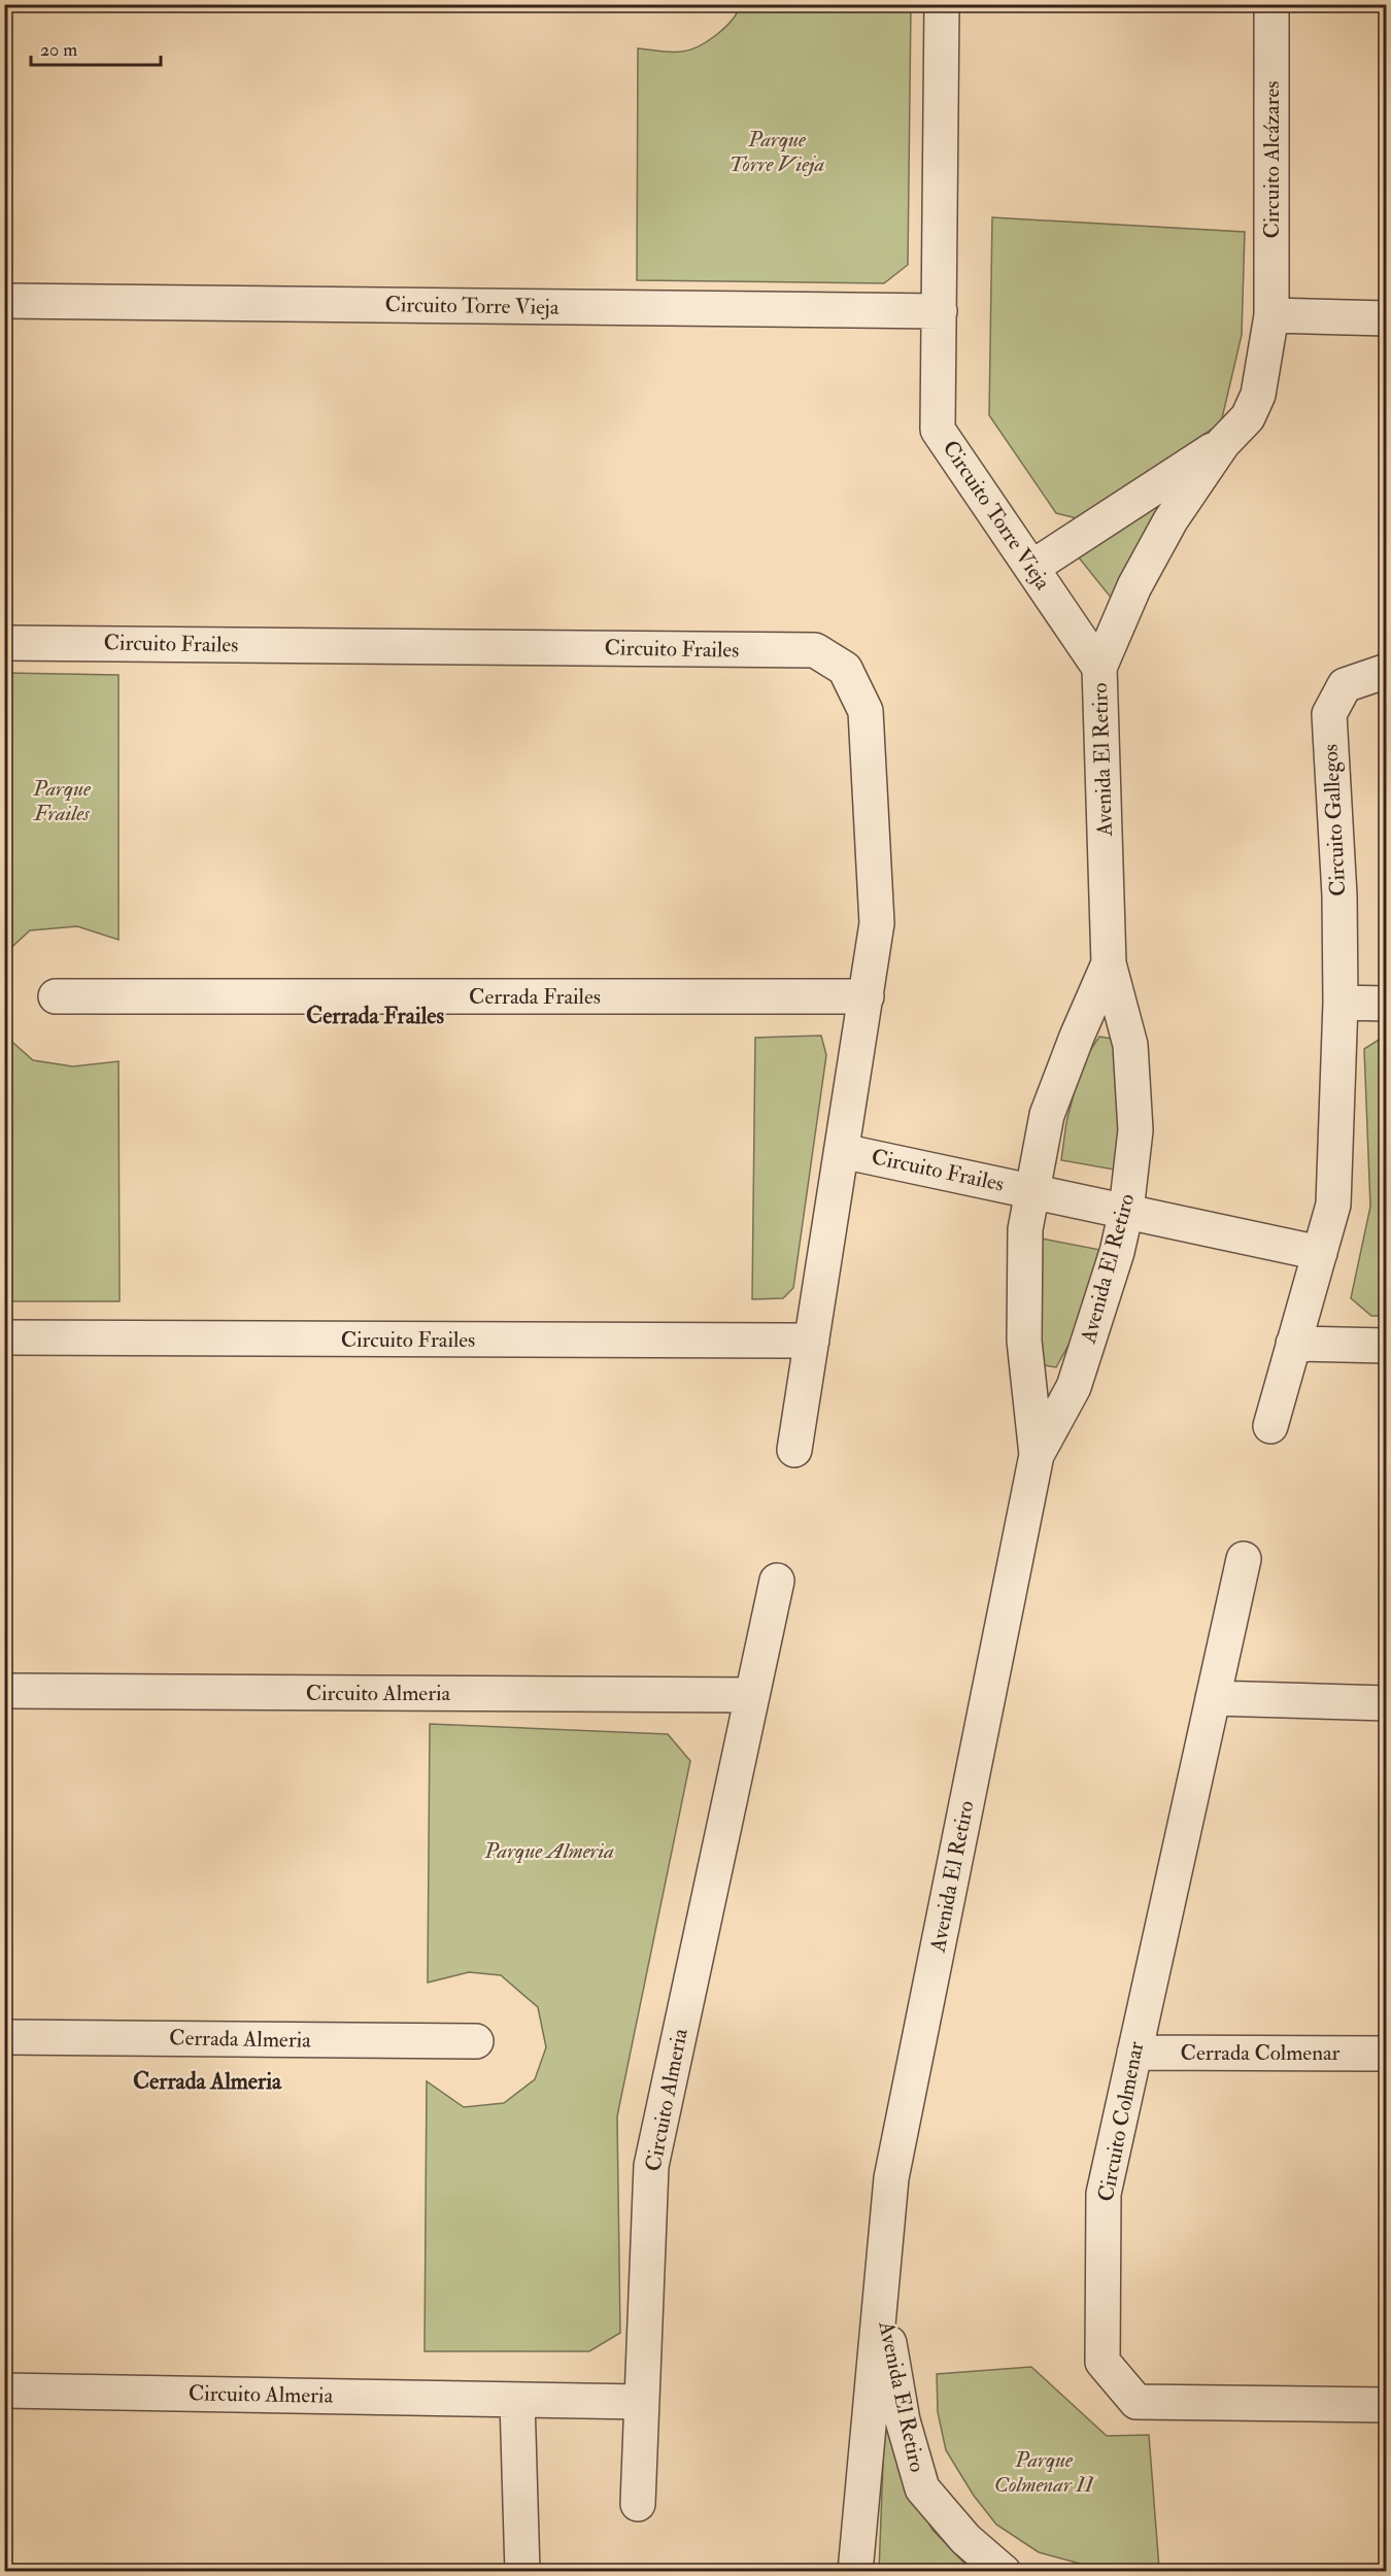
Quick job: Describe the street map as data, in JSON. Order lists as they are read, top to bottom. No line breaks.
{"streets":{"street":["Circuito Alcázares","Circuito Torre Vieja","Circuito Frailes","Avenida El Retiro","Circuito Gallegos","Cerrada Frailes","Circuito Almeria","Cerrada Almeria","Cerrada Colmenar","Circuito Colmenar"]},"crossings":[["Circuito Alcázares","Circuito Torre Vieja"],["Circuito Alcázares","Avenida El Retiro"],["Circuito Torre Vieja","Avenida El Retiro"],["Circuito Frailes","Avenida El Retiro"],["Circuito Frailes","Cerrada Frailes"],["Cerrada Colmenar","Circuito Colmenar"]],"districts":["Cerrada Frailes","Cerrada Almeria"],"parks":["Parque Torre Vieja","Parque Frailes","Parque Almeria","Parque Colmenar II"],"scale_bar":"20 m"}
